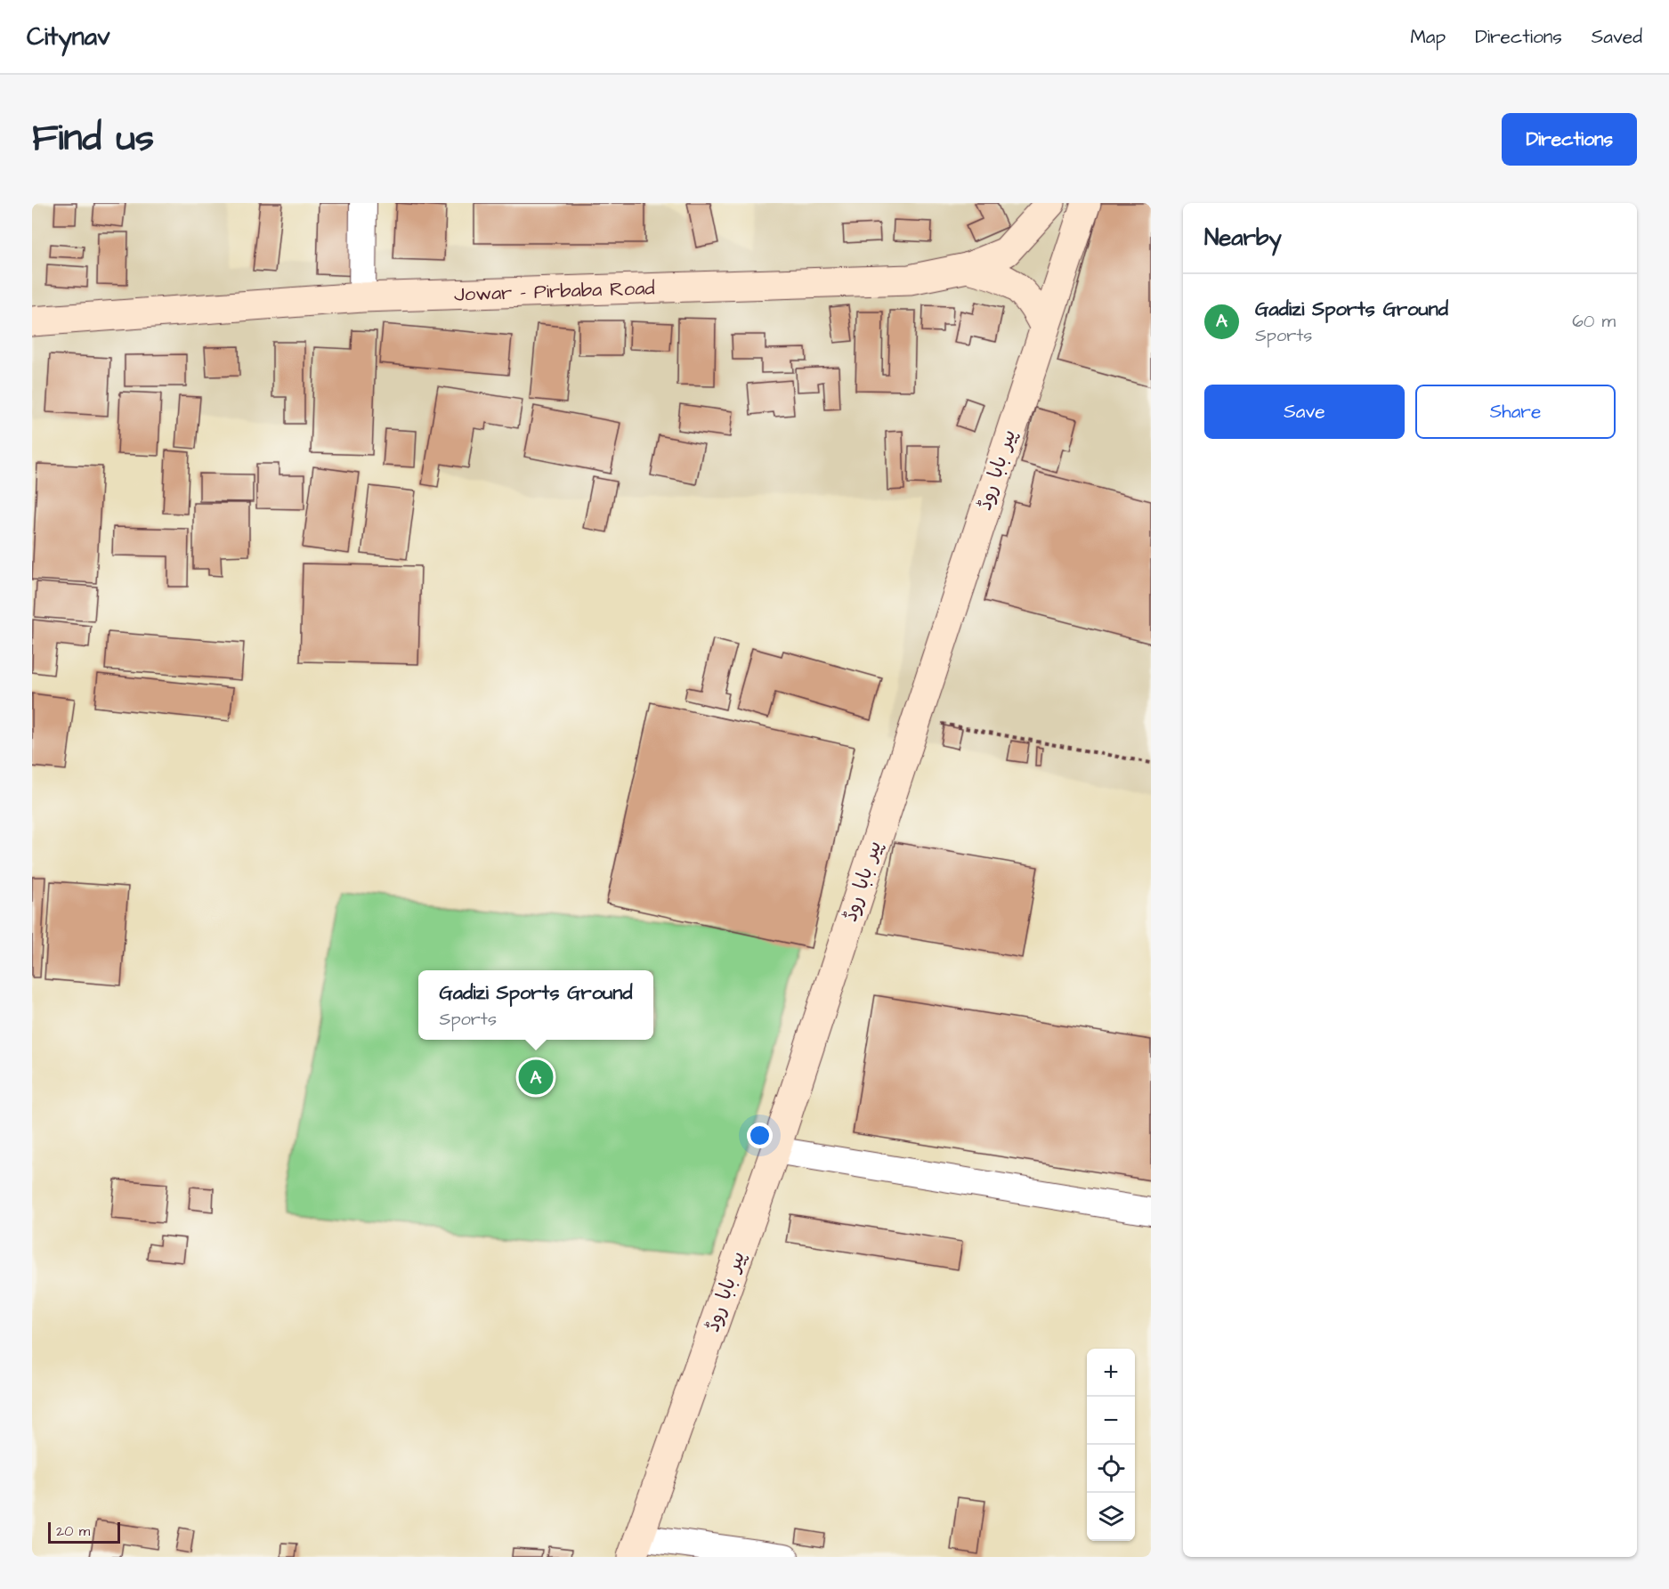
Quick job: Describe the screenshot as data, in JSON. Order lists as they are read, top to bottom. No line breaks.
{"streets":{"main road":["Jowar - Pirbaba Road","پیر بابا روڈ"]},"scale_bar":"20 m","page":{"header":"Citynav","nav":["Map","Directions","Saved"],"title":"Find us","buttons":["Directions",["Save","Share"]],"heading":"Nearby","list":[{"mark":"A","name":"Gadizi Sports Ground","note":"Sports","value":"60 m"}],"popup":["Gadizi Sports Ground","Sports"],"pins":"A","map_buttons":["+","−"],"scale":"20 m"}}
